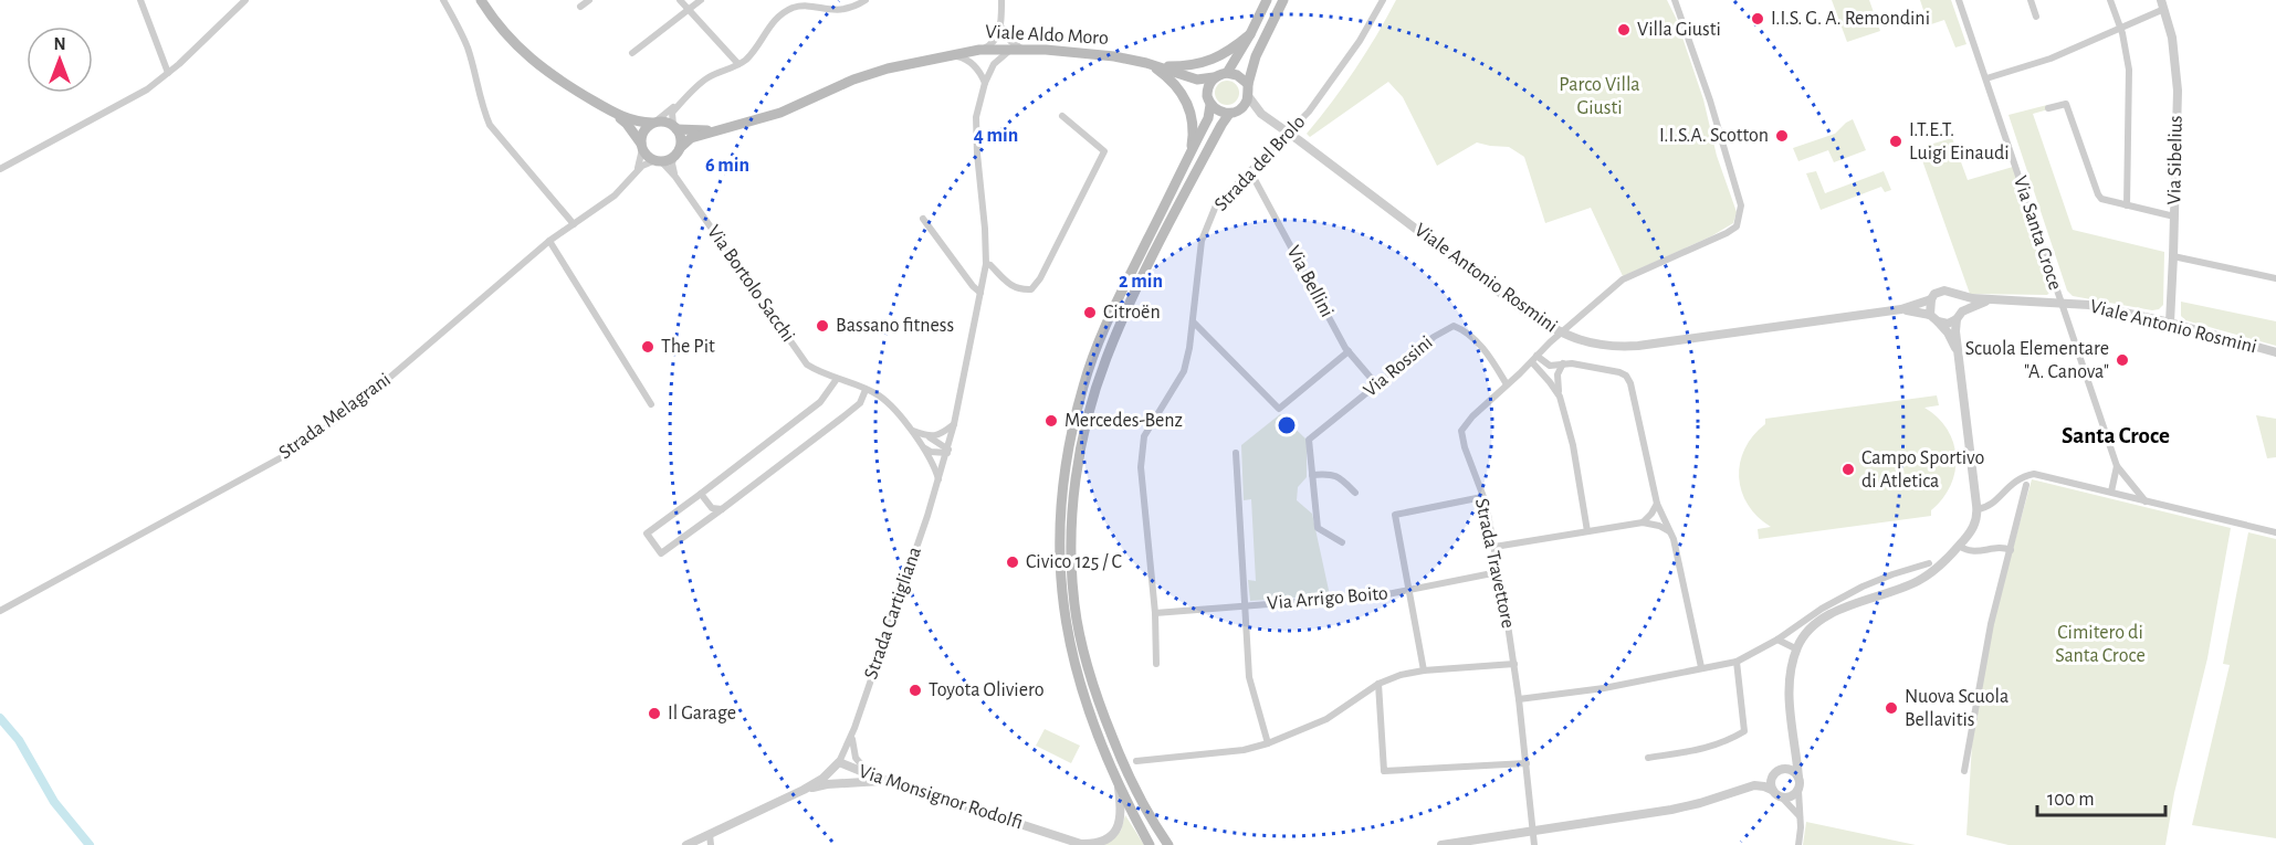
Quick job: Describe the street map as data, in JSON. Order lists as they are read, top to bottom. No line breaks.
{"streets":{"main road":["Viale Aldo Moro"],"street":["Via Sibelius","Strada del Brolo","Via Santa Croce","Viale Antonio Rosmini","Via Bellini","Via Bortolo Sacchi","Via Rossini","Strada Melagrani","Strada Travettore","Via Arrigo Boito","Strada Cartigliana","Via Monsignor Rodolfi"]},"crossings":[["Viale Aldo Moro","Viale Antonio Rosmini"],["Viale Aldo Moro","Via Bortolo Sacchi"],["Viale Aldo Moro","Strada Melagrani"],["Viale Aldo Moro","Strada Cartigliana"],["Via Sibelius","Viale Antonio Rosmini"],["Strada del Brolo","Viale Antonio Rosmini"],["Strada del Brolo","Via Bellini"],["Strada del Brolo","Via Arrigo Boito"],["Via Santa Croce","Viale Antonio Rosmini"],["Viale Antonio Rosmini","Strada Travettore"],["Via Bellini","Via Rossini"],["Via Bortolo Sacchi","Strada Melagrani"],["Via Bortolo Sacchi","Strada Cartigliana"],["Via Rossini","Strada Travettore"],["Strada Travettore","Via Arrigo Boito"],["Strada Cartigliana","Via Monsignor Rodolfi"]],"districts":["Santa Croce"],"parks":["Parco Villa Giusti","Cimitero di Santa Croce"],"places":["I.I.S. G. A. Remondini","Villa Giusti","I.I.S.A. Scotton","I.T.E.T. Luigi Einaudi","Citroën","Bassano fitness","The Pit","Scuola Elementare \"A. Canova\"","Mercedes-Benz","Campo Sportivo di Atletica","Civico 125 / C","Toyota Oliviero","Nuova Scuola Bellavitis","Il Garage"],"scale_bar":"100 m","north":"top","rings":["4 min","6 min","2 min"]}
